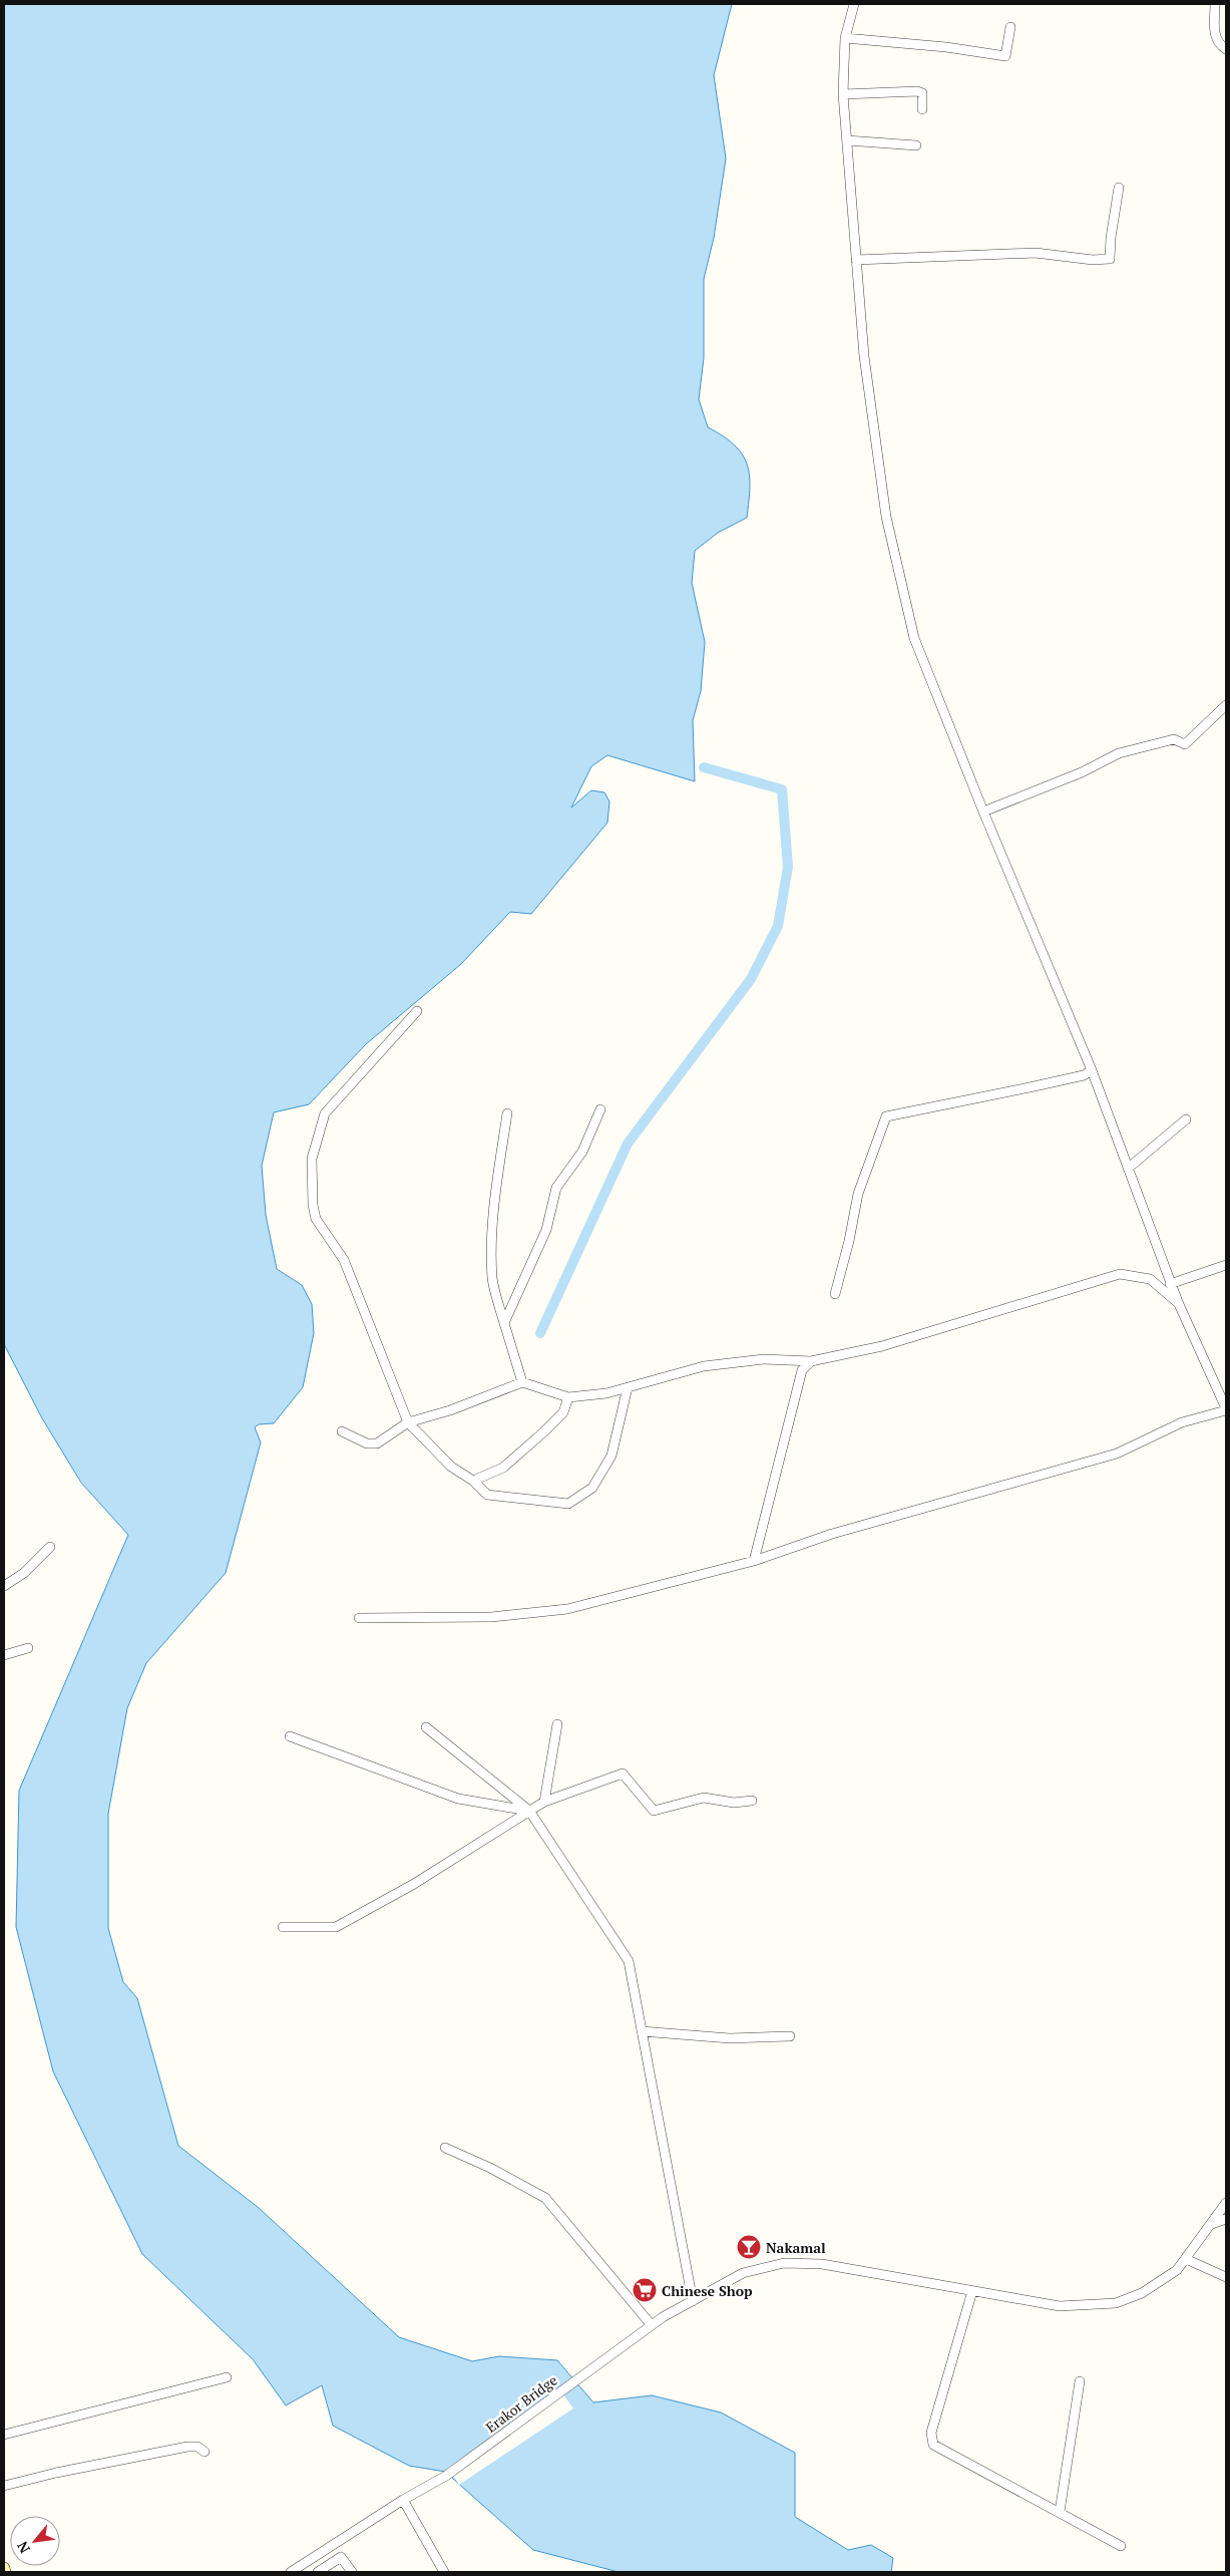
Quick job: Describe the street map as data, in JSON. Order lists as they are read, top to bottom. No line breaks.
{"streets":{"street":["Erakor Bridge"]},"places":{"bar":["Nakamal"],"supermarket":["Chinese Shop"]},"north":"bottom left"}
